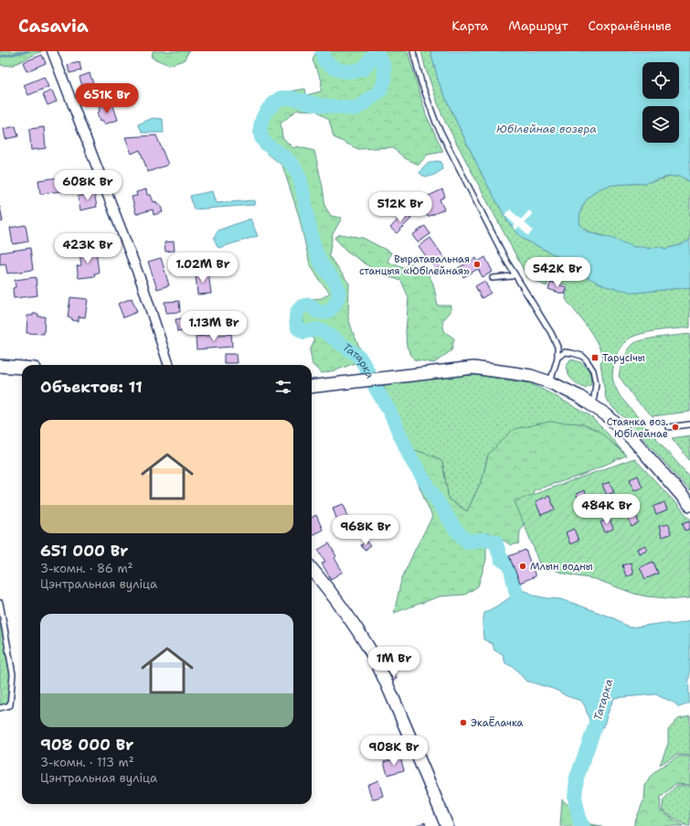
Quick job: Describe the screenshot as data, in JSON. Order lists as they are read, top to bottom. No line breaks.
{"water":["Юбілейнае возера","Татарка"],"places":{"other":["Выратавальная станцыя «Юбілейная»","Стаянка воз. Юбілейнае","Млын водны","ЭкаЁлачка"],"transit":["Тарусічы"]},"page":{"header":"Casavia","nav":["Карта","Маршрут","Сохранённые"],"price":["651K Br","608K Br","512K Br","423K Br","1.02M Br","542K Br","1.13M Br","484K Br","968K Br","1M Br","908K Br"],"heading":"Объектов: 11","list":[{"name":"651 000 Br","note":"3-комн. · 86 m² · Цэнтральная вуліца"},{"name":"908 000 Br","note":"3-комн. · 113 m² · Цэнтральная вуліца"}]}}
